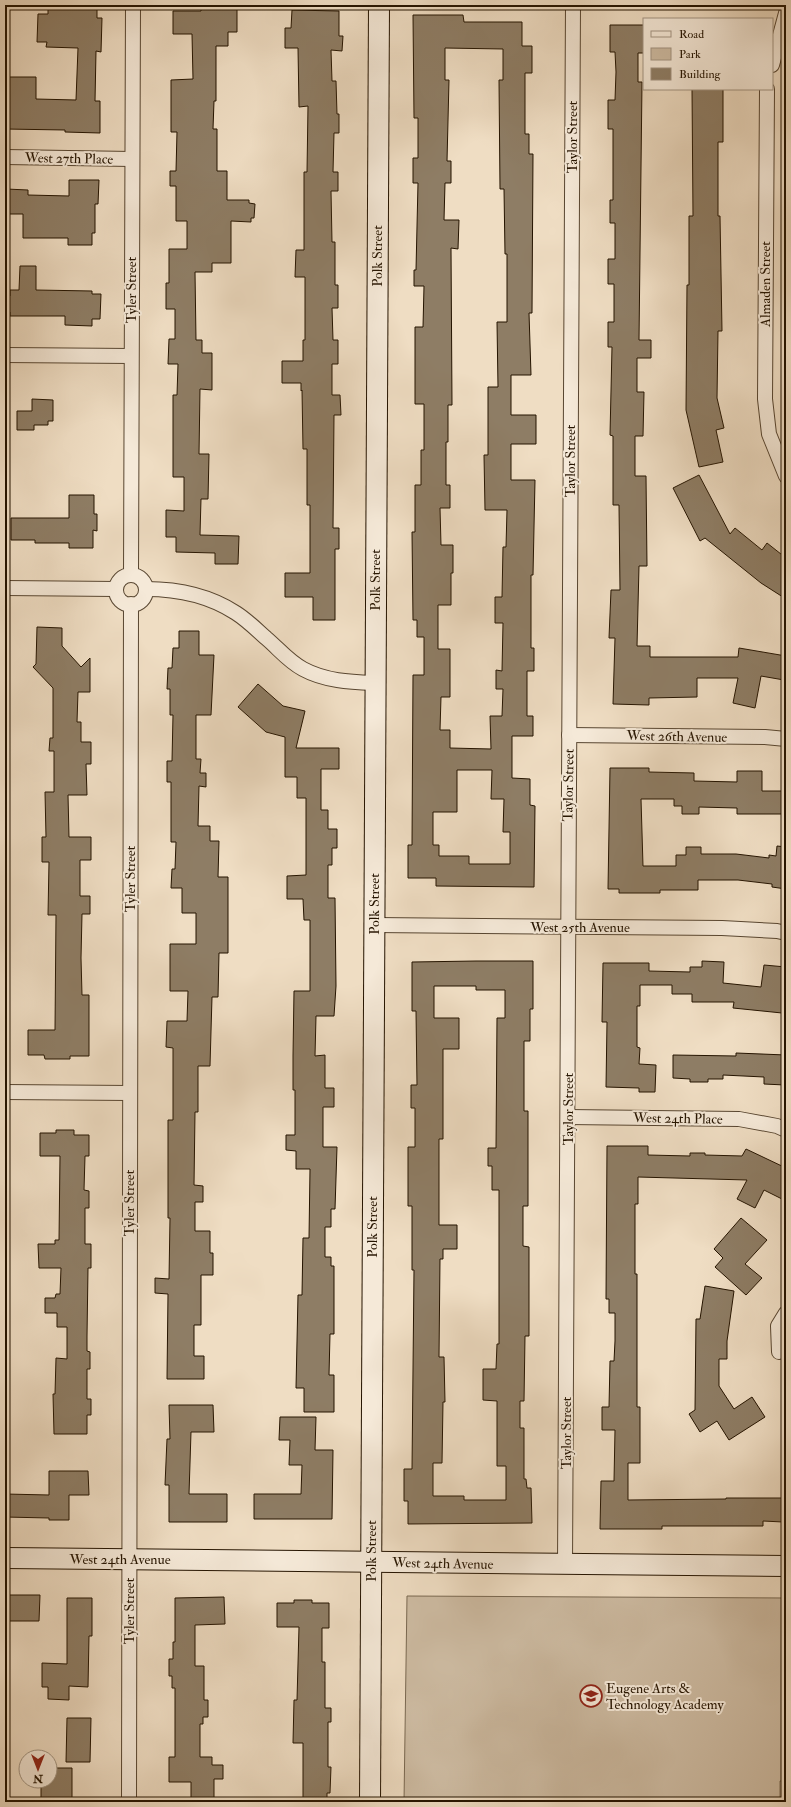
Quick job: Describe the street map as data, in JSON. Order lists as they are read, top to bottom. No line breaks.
{"streets":{"street":["Taylor Street","West 27th Place","Polk Street","Almaden Street","Tyler Street","West 26th Avenue","West 25th Avenue","West 24th Place","West 24th Avenue"]},"crossings":[["Taylor Street","West 26th Avenue"],["Taylor Street","West 25th Avenue"],["Taylor Street","West 24th Place"],["Taylor Street","West 24th Avenue"],["West 27th Place","Tyler Street"],["Polk Street","West 25th Avenue"],["Polk Street","West 24th Avenue"],["Tyler Street","West 24th Avenue"]],"places":{"school or university":["Eugene Arts & Technology Academy"]},"legend":["Road","Park","Building"],"north":"bottom"}
